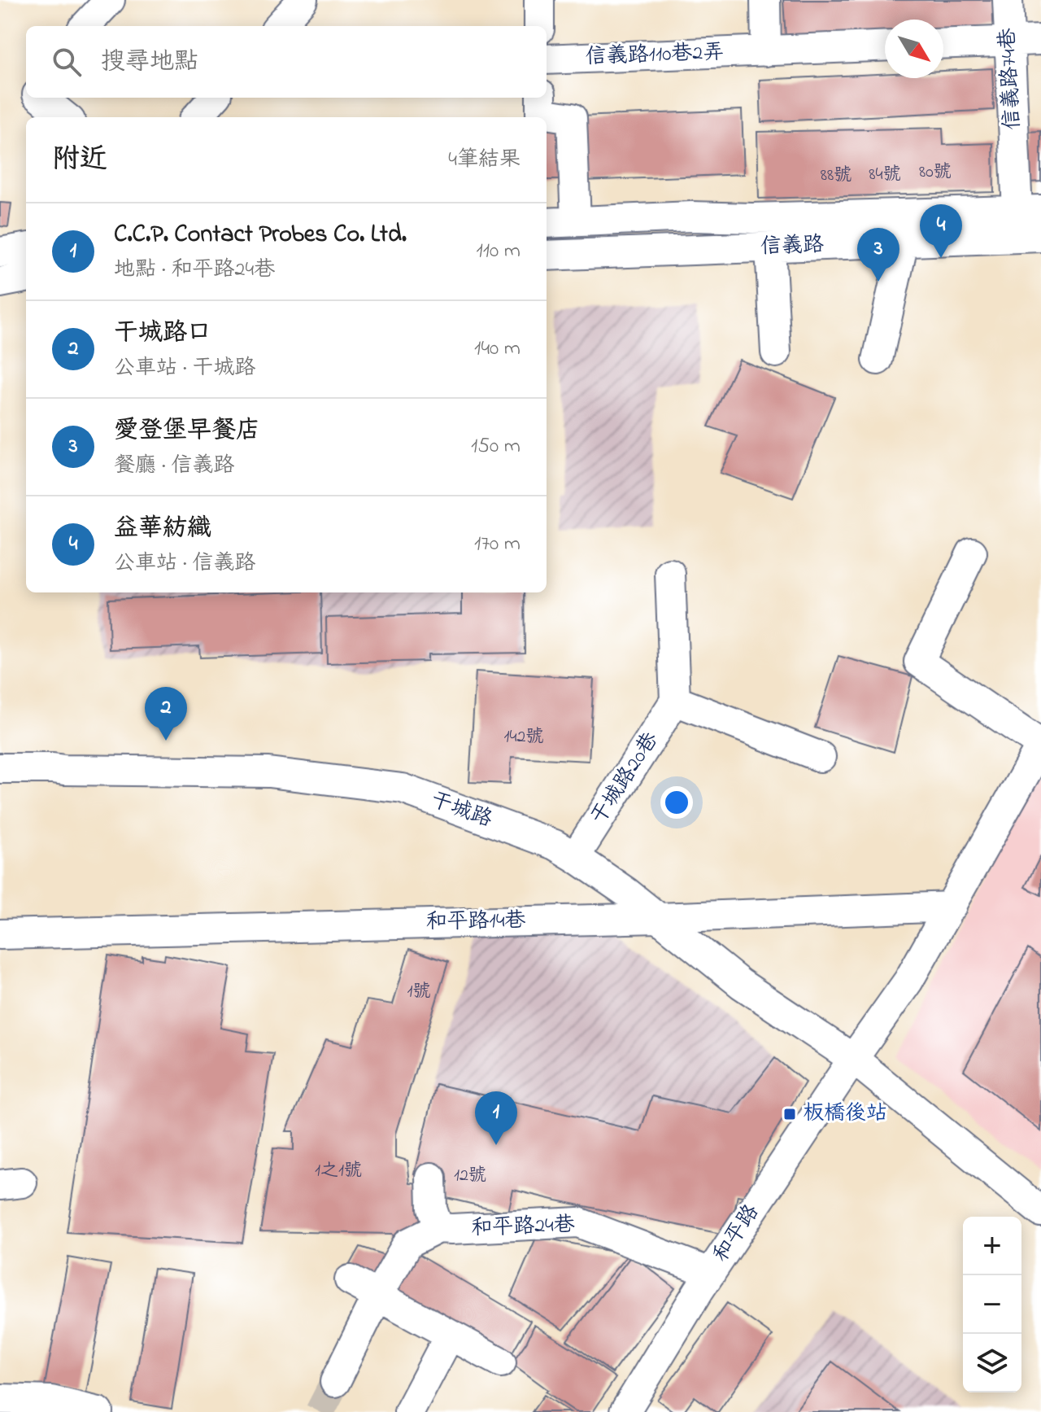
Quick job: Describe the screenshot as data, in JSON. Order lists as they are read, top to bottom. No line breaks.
{"streets":{"street":["信義路110巷2弄","信義路74巷","信義路","干城路20巷","干城路","和平路14巷","和平路24巷","和平路"]},"crossings":[["信義路74巷","信義路"],["干城路20巷","干城路"],["干城路","和平路14巷"],["干城路","和平路"],["和平路14巷","和平路"],["和平路24巷","和平路"]],"places":{"transit":["板橋後站"]},"house_numbers":["80號","84號","88號","142號","1號","1之1號","12號"],"north":"bottom right","page":{"search":"搜尋地點","heading":["附近","4筆結果"],"list":[{"mark":"1","name":"C.C.P. Contact Probes Co. Ltd.","note":"地點 · 和平路24巷","value":"110 m"},{"mark":"2","name":"干城路口","note":"公車站 · 干城路","value":"140 m"},{"mark":"3","name":"愛登堡早餐店","note":"餐廳 · 信義路","value":"150 m"},{"mark":"4","name":"益華紡織","note":"公車站 · 信義路","value":"170 m"}],"pins":["4","3","2","1"],"map_buttons":["+","−"]}}
